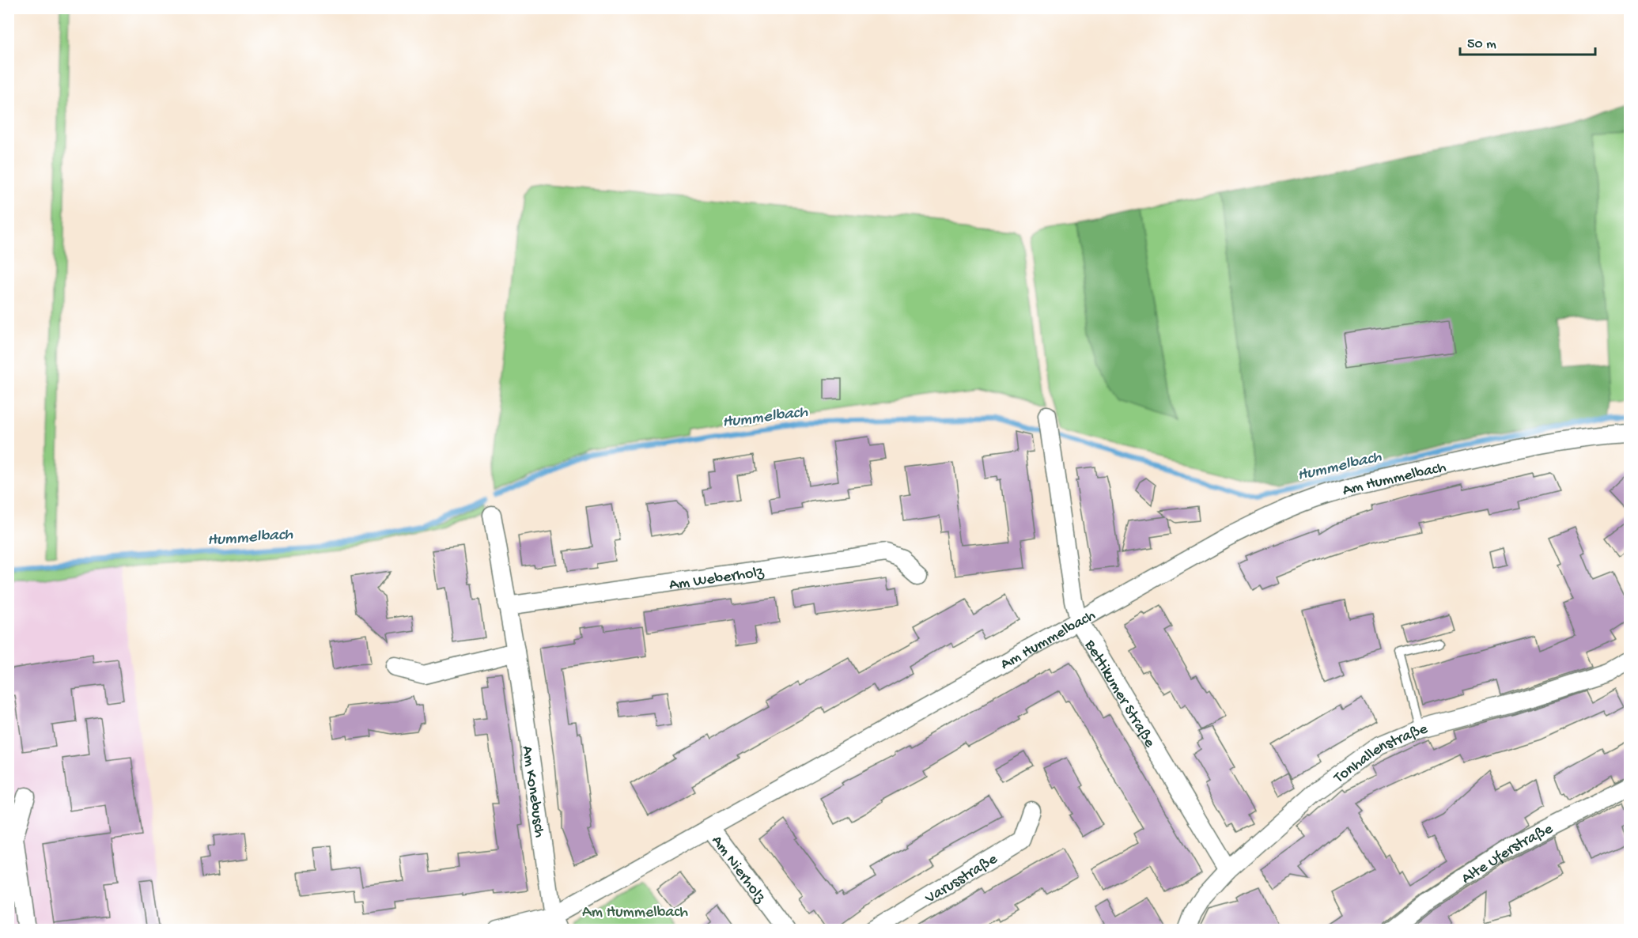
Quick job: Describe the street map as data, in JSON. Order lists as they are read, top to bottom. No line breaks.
{"streets":{"street":["Am Hummelbach","Am Weberholz","Bettikumer Straße","Tonhallenstraße","Am Konebusch","Alte Uferstraße","Am Nierholz","Varusstraße"]},"crossings":[["Am Hummelbach","Bettikumer Straße"],["Am Hummelbach","Am Konebusch"],["Am Hummelbach","Am Nierholz"],["Am Weberholz","Am Konebusch"],["Bettikumer Straße","Tonhallenstraße"]],"water":["Hummelbach"],"parks":["Am Hummelbach"],"scale_bar":"50 m"}
